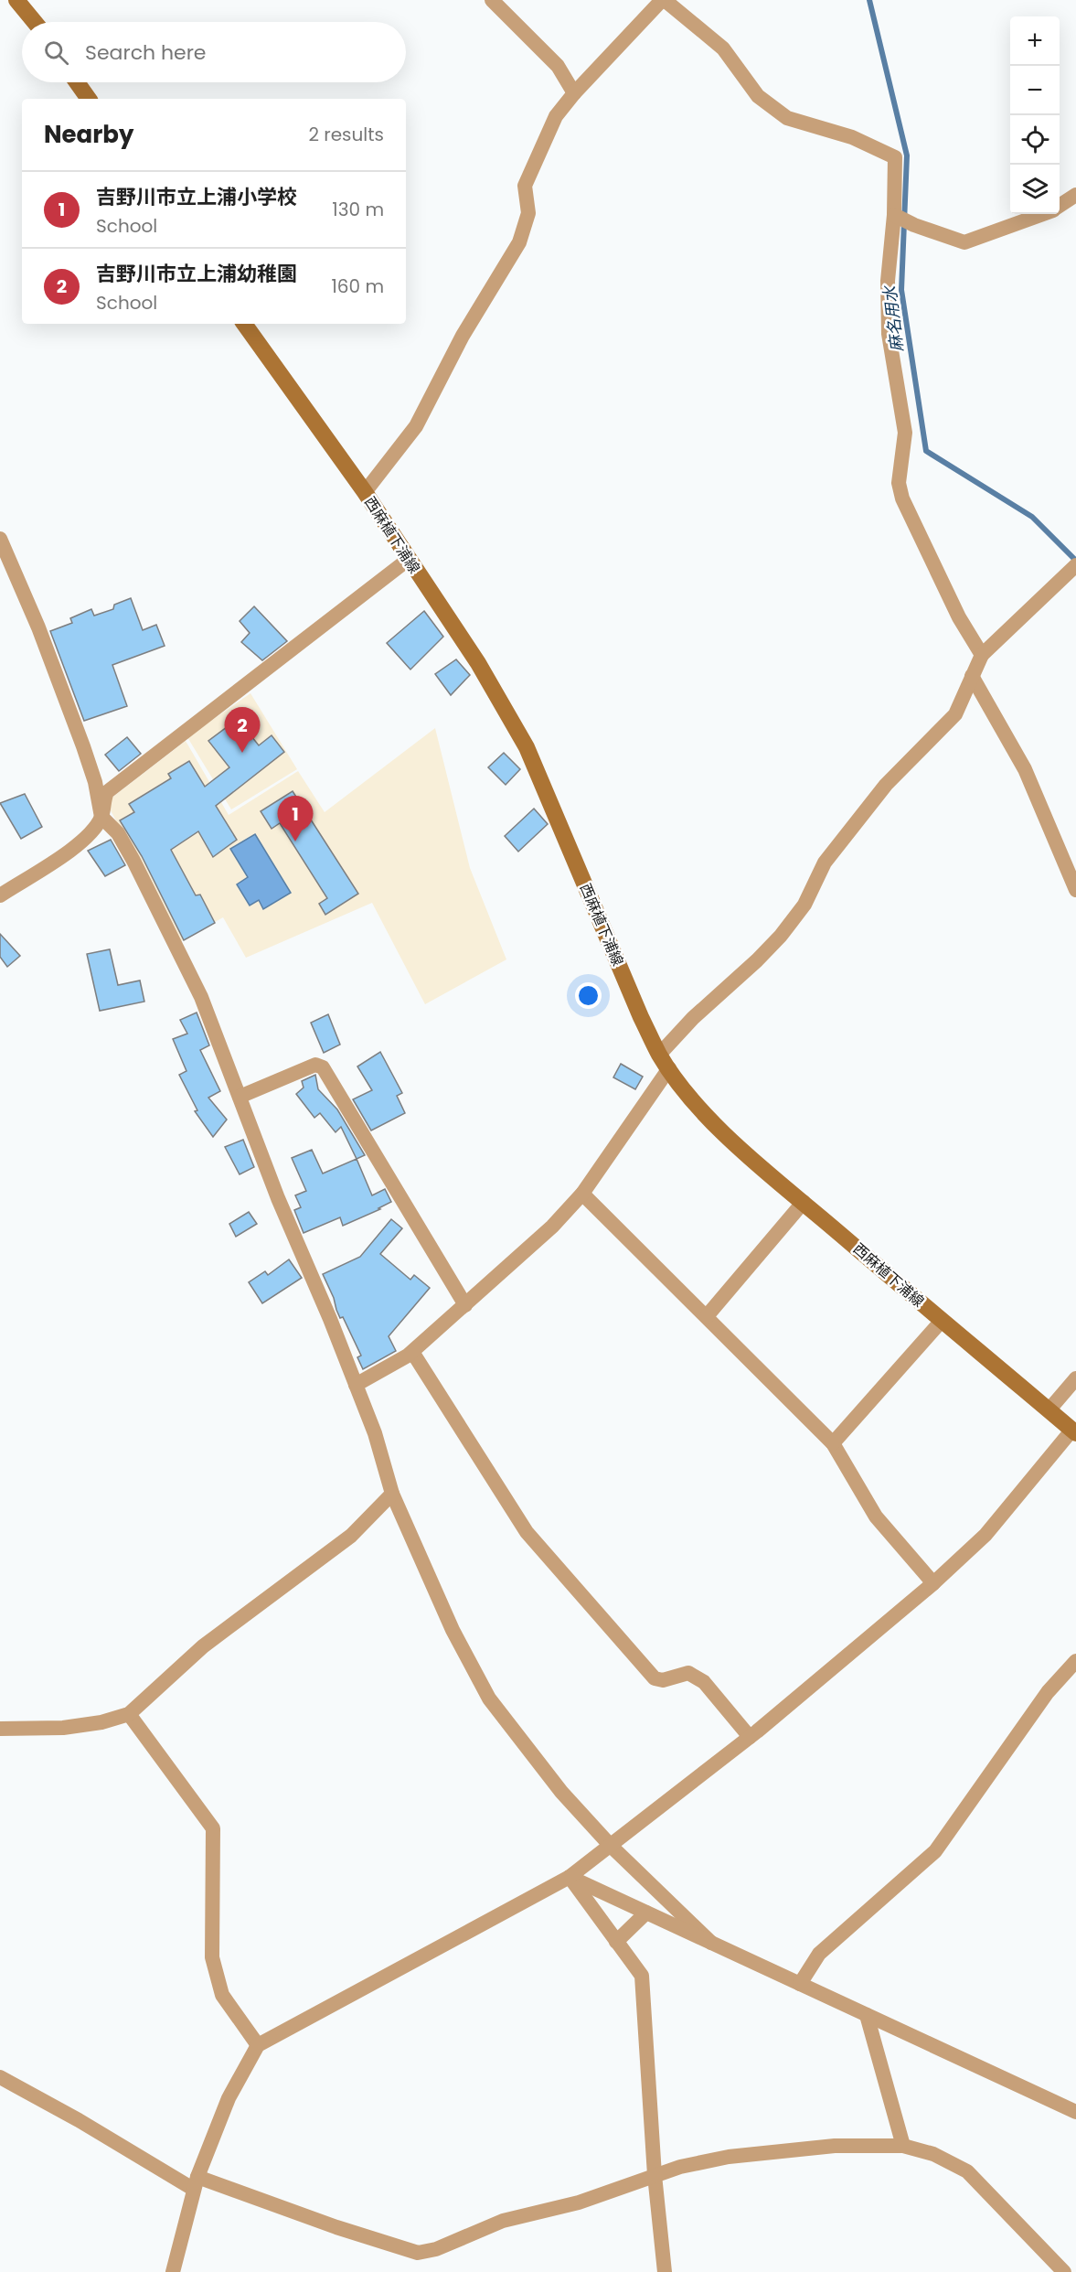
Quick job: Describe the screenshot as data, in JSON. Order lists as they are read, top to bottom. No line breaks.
{"streets":{"main road":["西麻植下浦線"]},"water":["麻名用水"],"page":{"map_buttons":["+","−"],"search":"Search here","heading":["Nearby","2 results"],"list":[{"mark":"1","name":"吉野川市立上浦小学校","note":"School","value":"130 m"},{"mark":"2","name":"吉野川市立上浦幼稚園","note":"School","value":"160 m"}],"pins":["2","1"]}}
